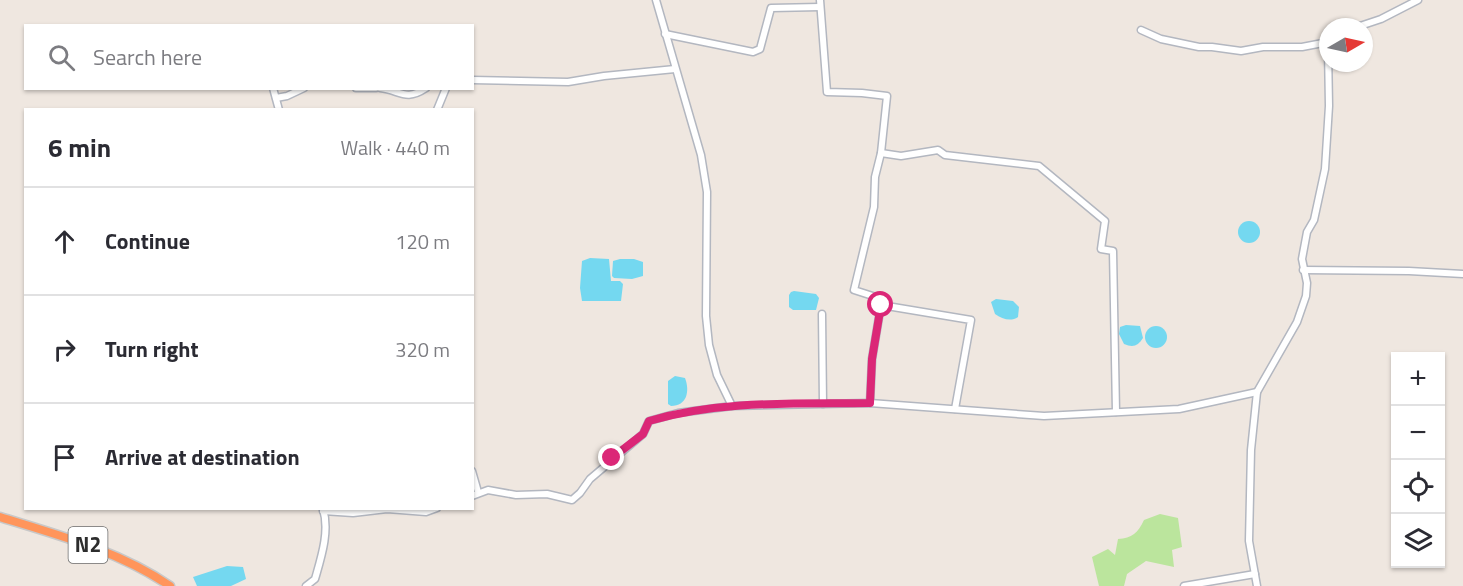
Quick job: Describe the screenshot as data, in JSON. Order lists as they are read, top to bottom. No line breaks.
{"streets":{"highway":["N2"]},"north":"right","page":{"search":"Search here","heading":["6 min","Walk · 440 m"],"list":[["Continue","120 m"],["Turn right","320 m"],"Arrive at destination"],"map_buttons":["+","−"]}}
